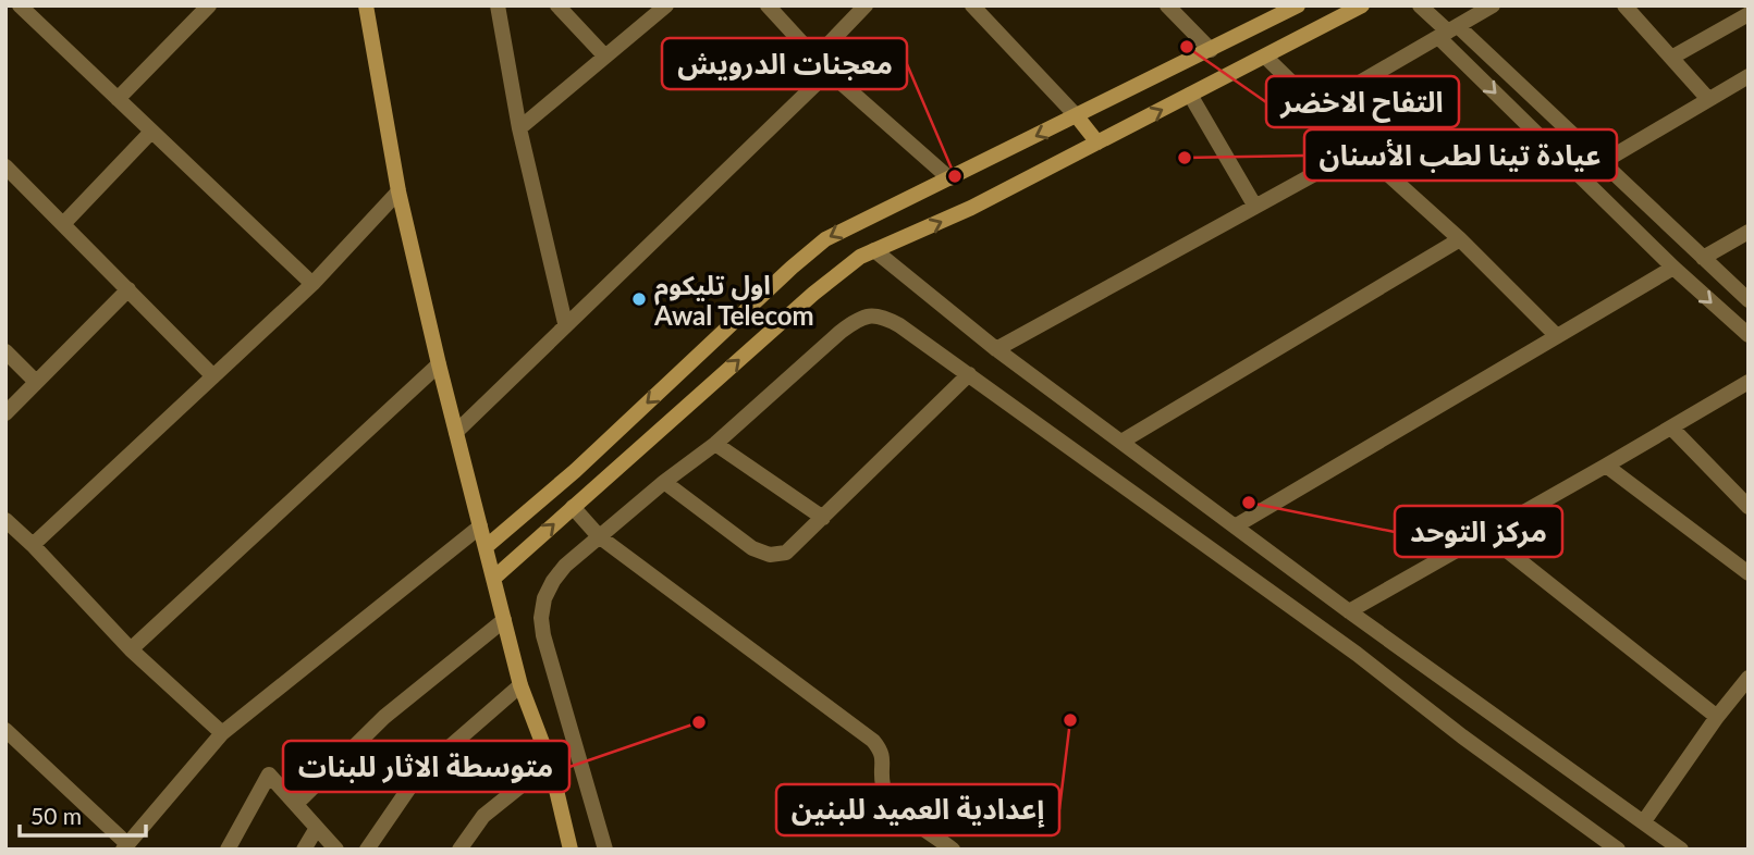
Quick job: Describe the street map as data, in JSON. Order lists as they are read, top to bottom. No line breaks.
{"places":["التفاح الاخضر","عيادة تينا لطب الأسنان","معجنات الدرويش","اول تليكوم Awal Telecom","مركز التوحد","إعدادية العميد للبنين","متوسطة الاثار للبنات"],"scale_bar":"50 m"}
